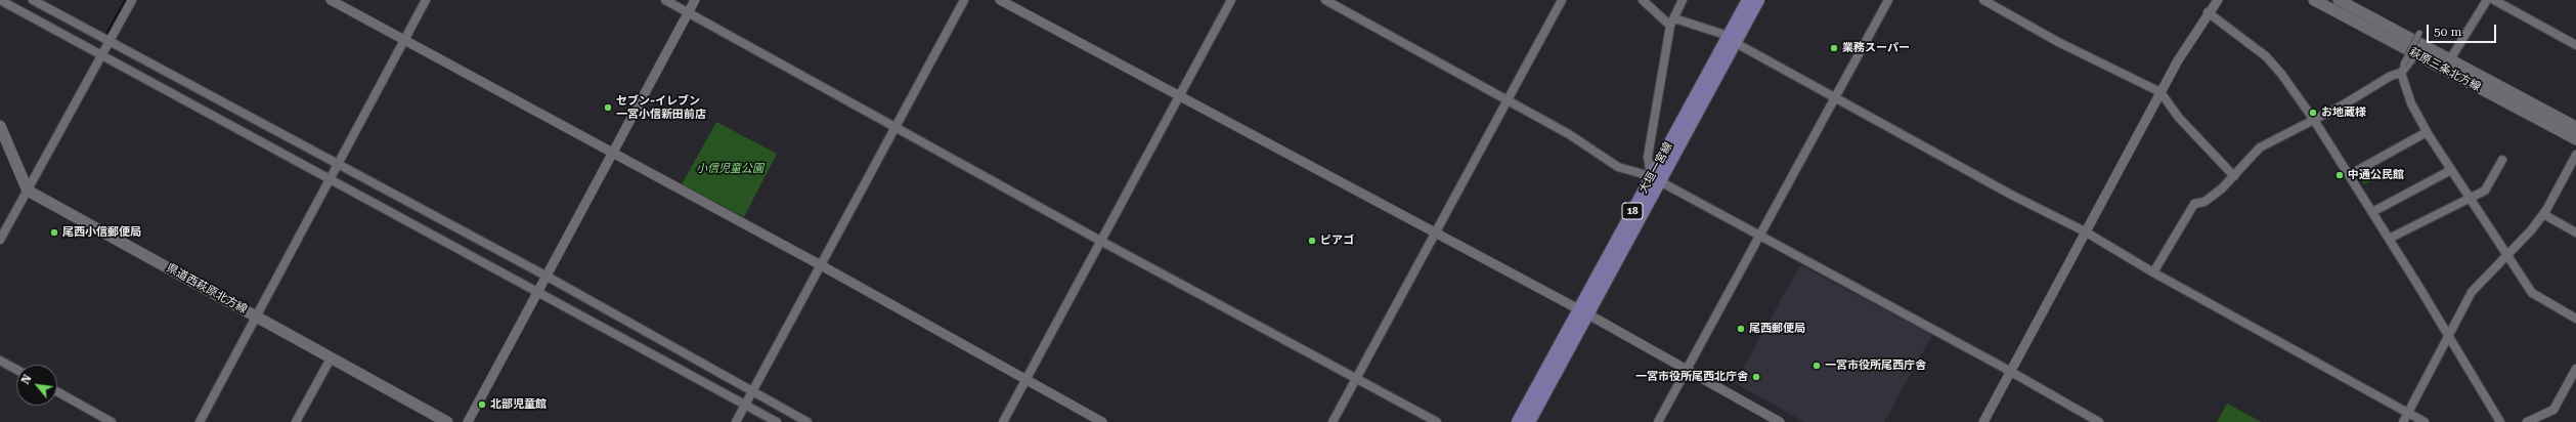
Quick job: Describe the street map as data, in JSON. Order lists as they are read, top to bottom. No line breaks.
{"streets":{"main road":["萩原三条北方線","大垣一宮線","18","県道西萩原北方線"]},"parks":["小信児童公園"],"places":["業務スーパー","セブン-イレブン 一宮小信新田前店","お地蔵様","中通公民館","尾西小信郵便局","ピアゴ","尾西郵便局","一宮市役所尾西庁舎","一宮市役所尾西北庁舎","北部児童館"],"scale_bar":"50 m","north":"top left"}
